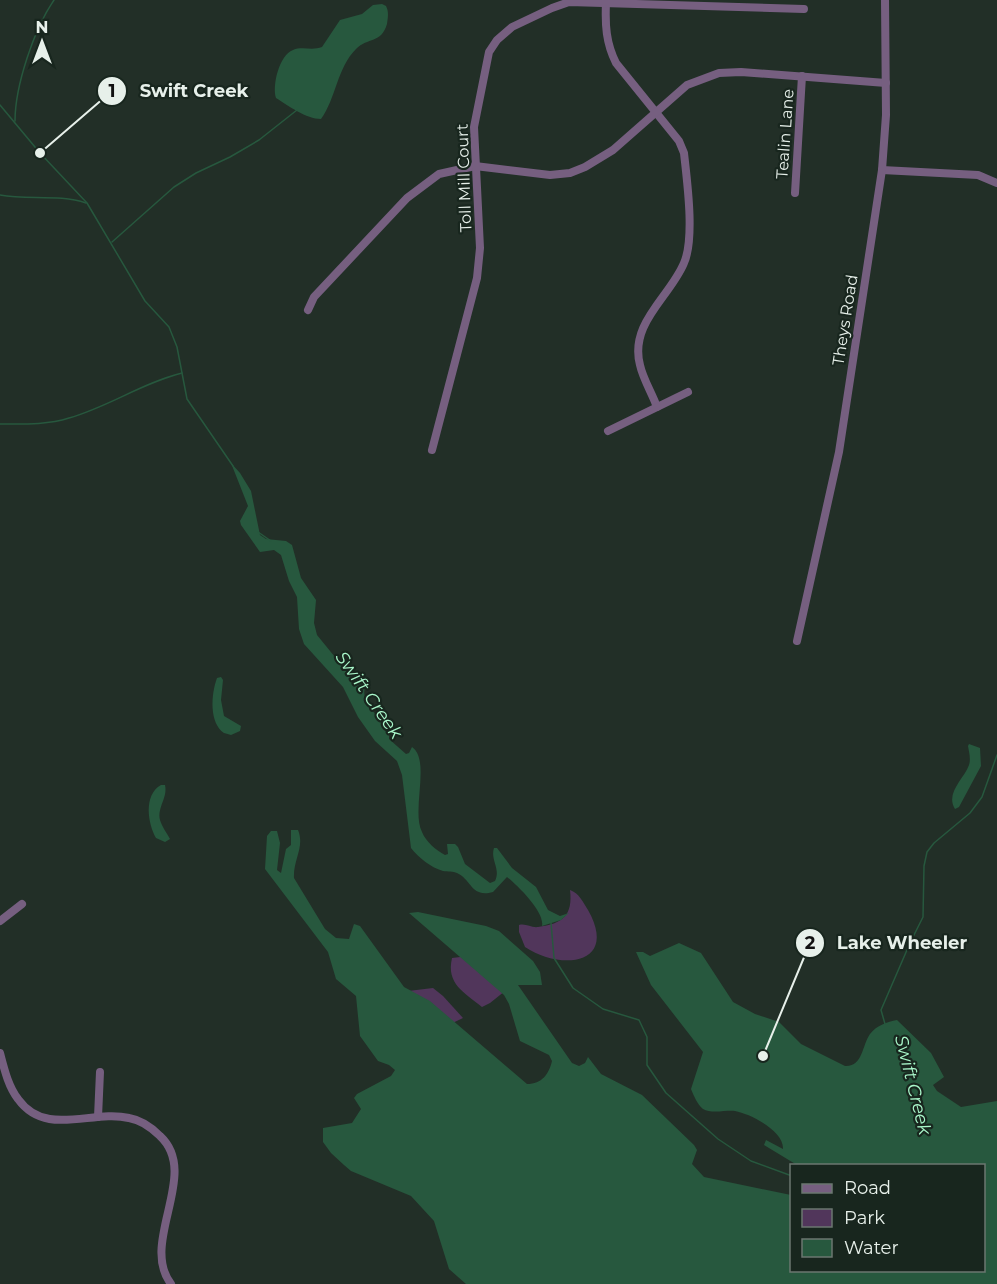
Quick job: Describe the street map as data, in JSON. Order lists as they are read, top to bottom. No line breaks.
{"streets":{"street":["Tealin Lane","Toll Mill Court","Theys Road"]},"water":["Swift Creek"],"places":["Swift Creek","Lake Wheeler"],"legend":["Road","Park","Water"],"north":"top"}
